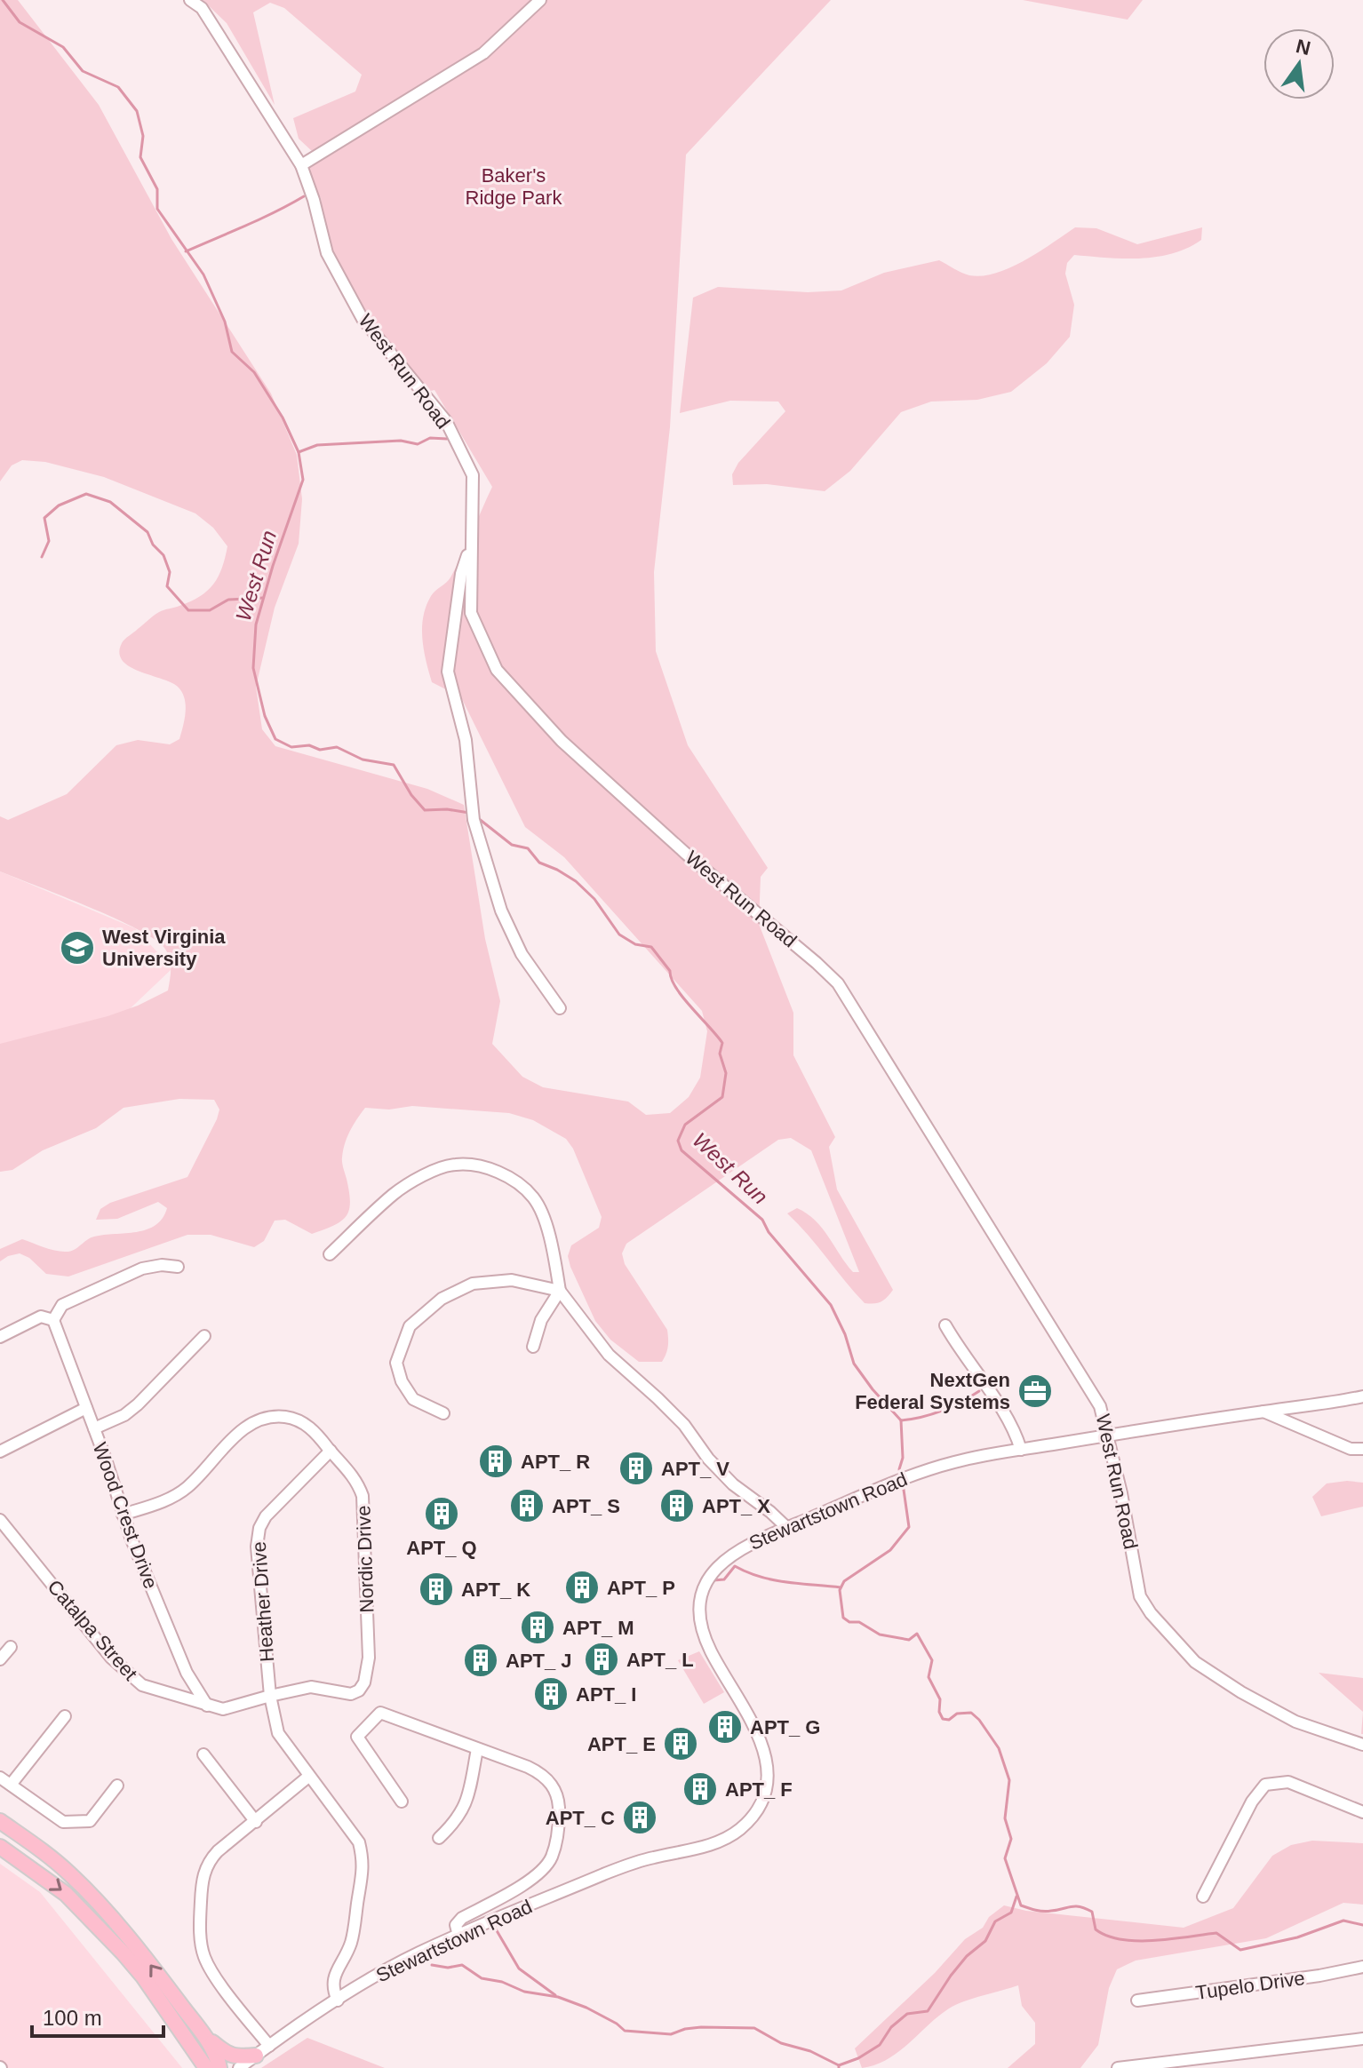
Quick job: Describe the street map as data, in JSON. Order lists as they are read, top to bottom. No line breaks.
{"streets":{"street":["West Run Road","Stewartstown Road","Wood Crest Drive","Nordic Drive","Heather Drive","Catalpa Street","Tupelo Drive"]},"crossings":[["West Run Road","Stewartstown Road"],["Stewartstown Road","Heather Drive"],["Wood Crest Drive","Nordic Drive"],["Wood Crest Drive","Catalpa Street"],["Nordic Drive","Heather Drive"],["Nordic Drive","Catalpa Street"]],"water":["West Run"],"parks":["Baker's Ridge Park"],"places":{"school or university":["West Virginia University"],"office":["NextGen Federal Systems"],"building":["APT_ R","APT_ V","APT_ S","APT_ X","APT_ Q","APT_ P","APT_ K","APT_ M","APT_ L","APT_ J","APT_ I","APT_ G","APT_ E","APT_ F","APT_ C"]},"scale_bar":"100 m","north":"top"}
